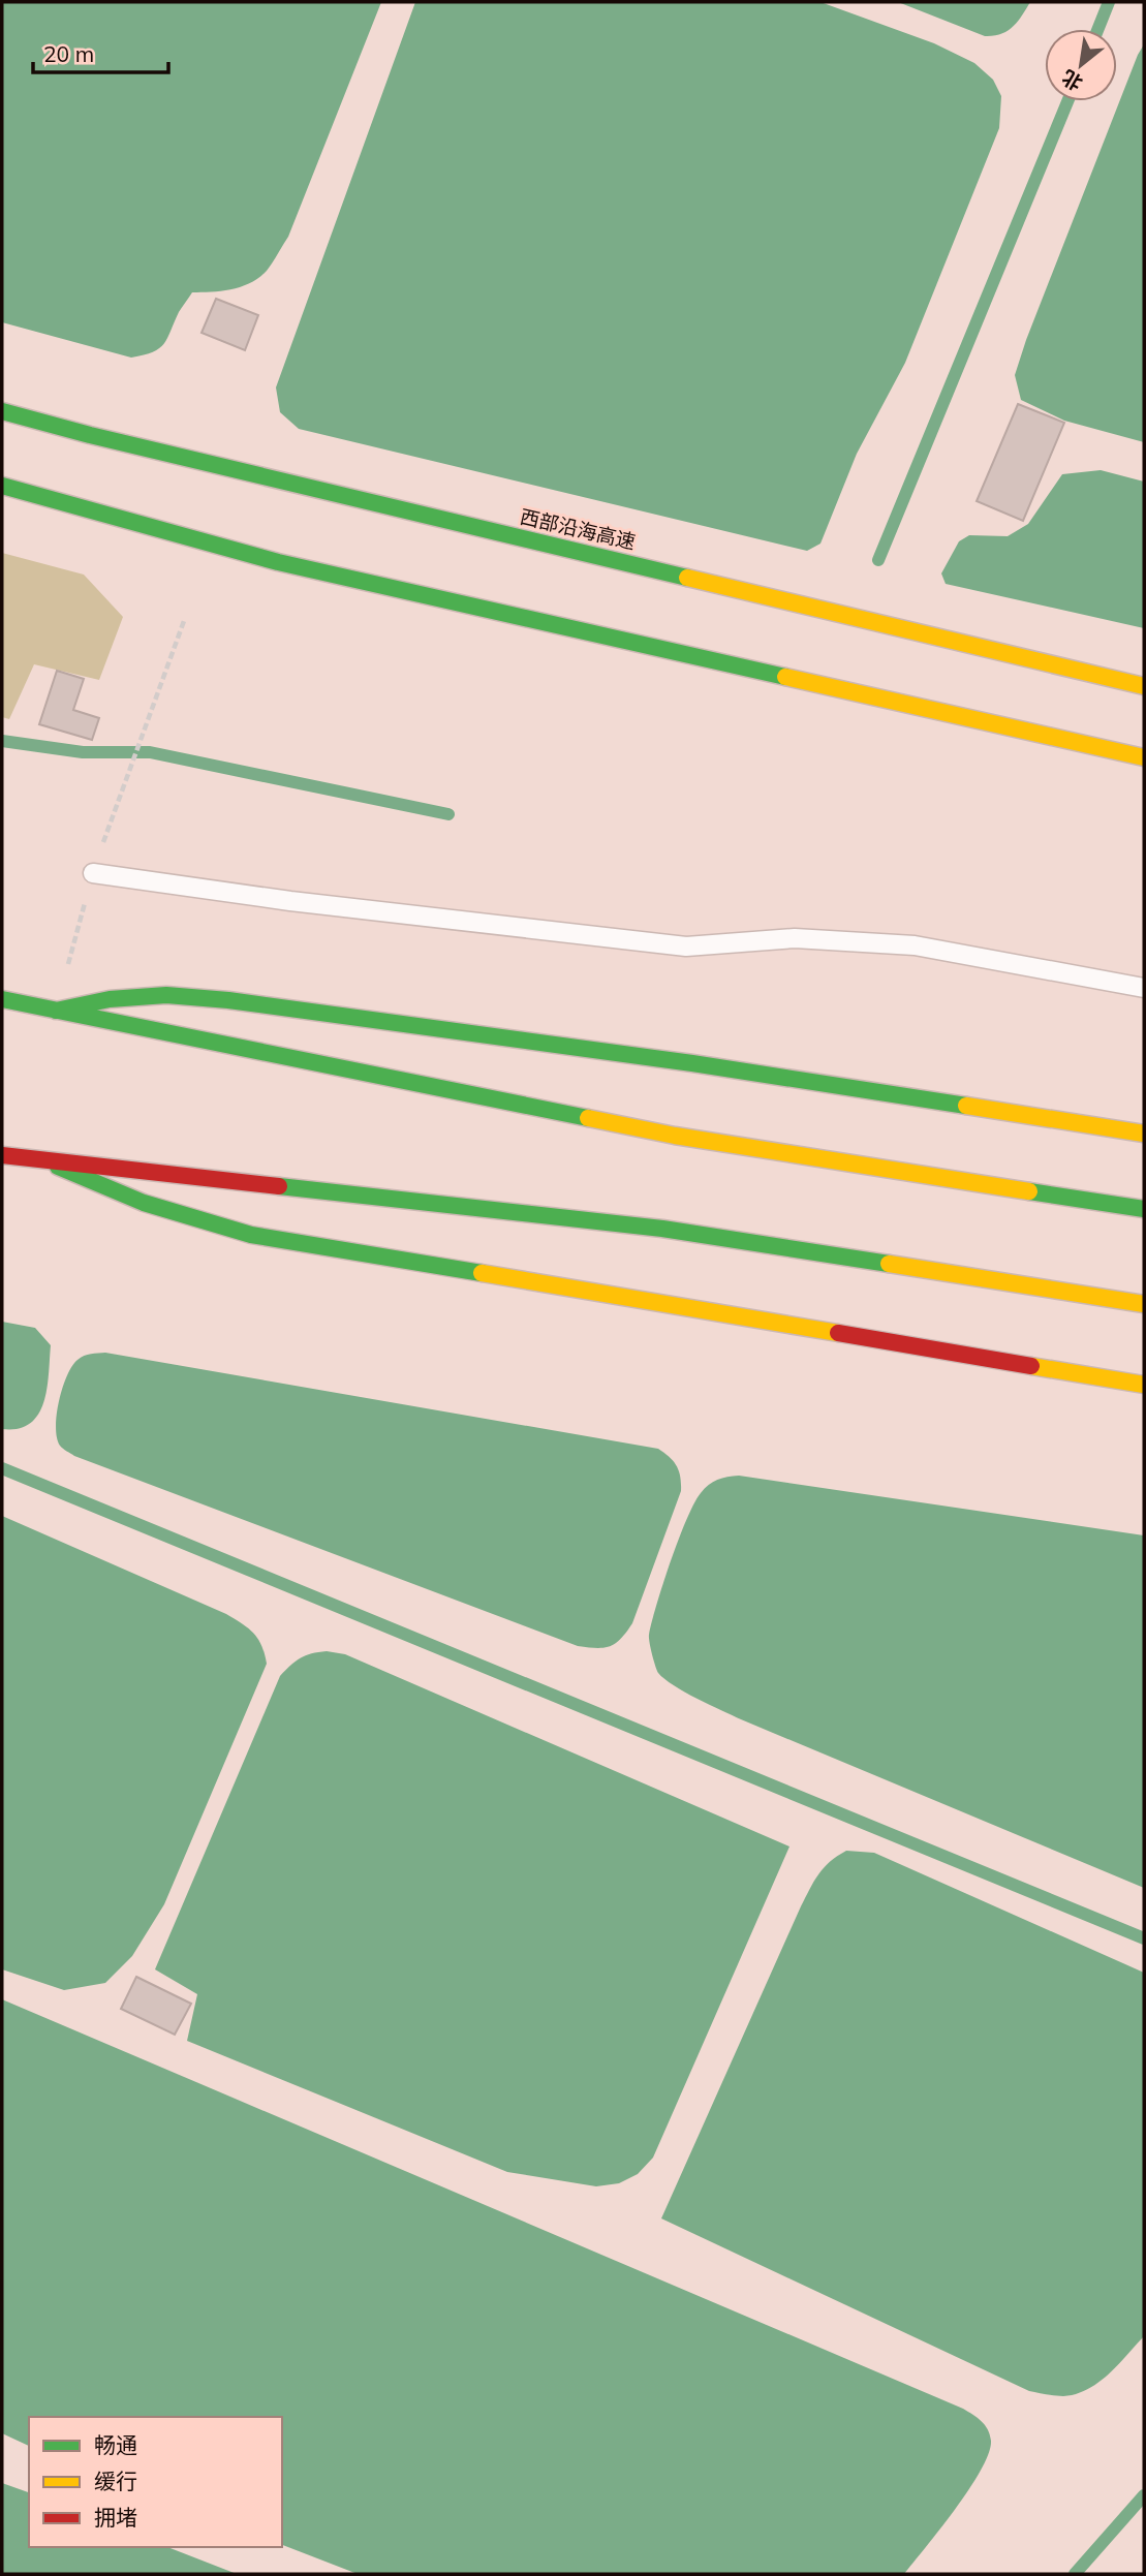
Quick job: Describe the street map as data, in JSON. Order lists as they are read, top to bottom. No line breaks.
{"streets":{"main road":["西部沿海高速"]},"legend":["畅通","缓行","拥堵"],"scale_bar":"20 m","north":"bottom left"}
